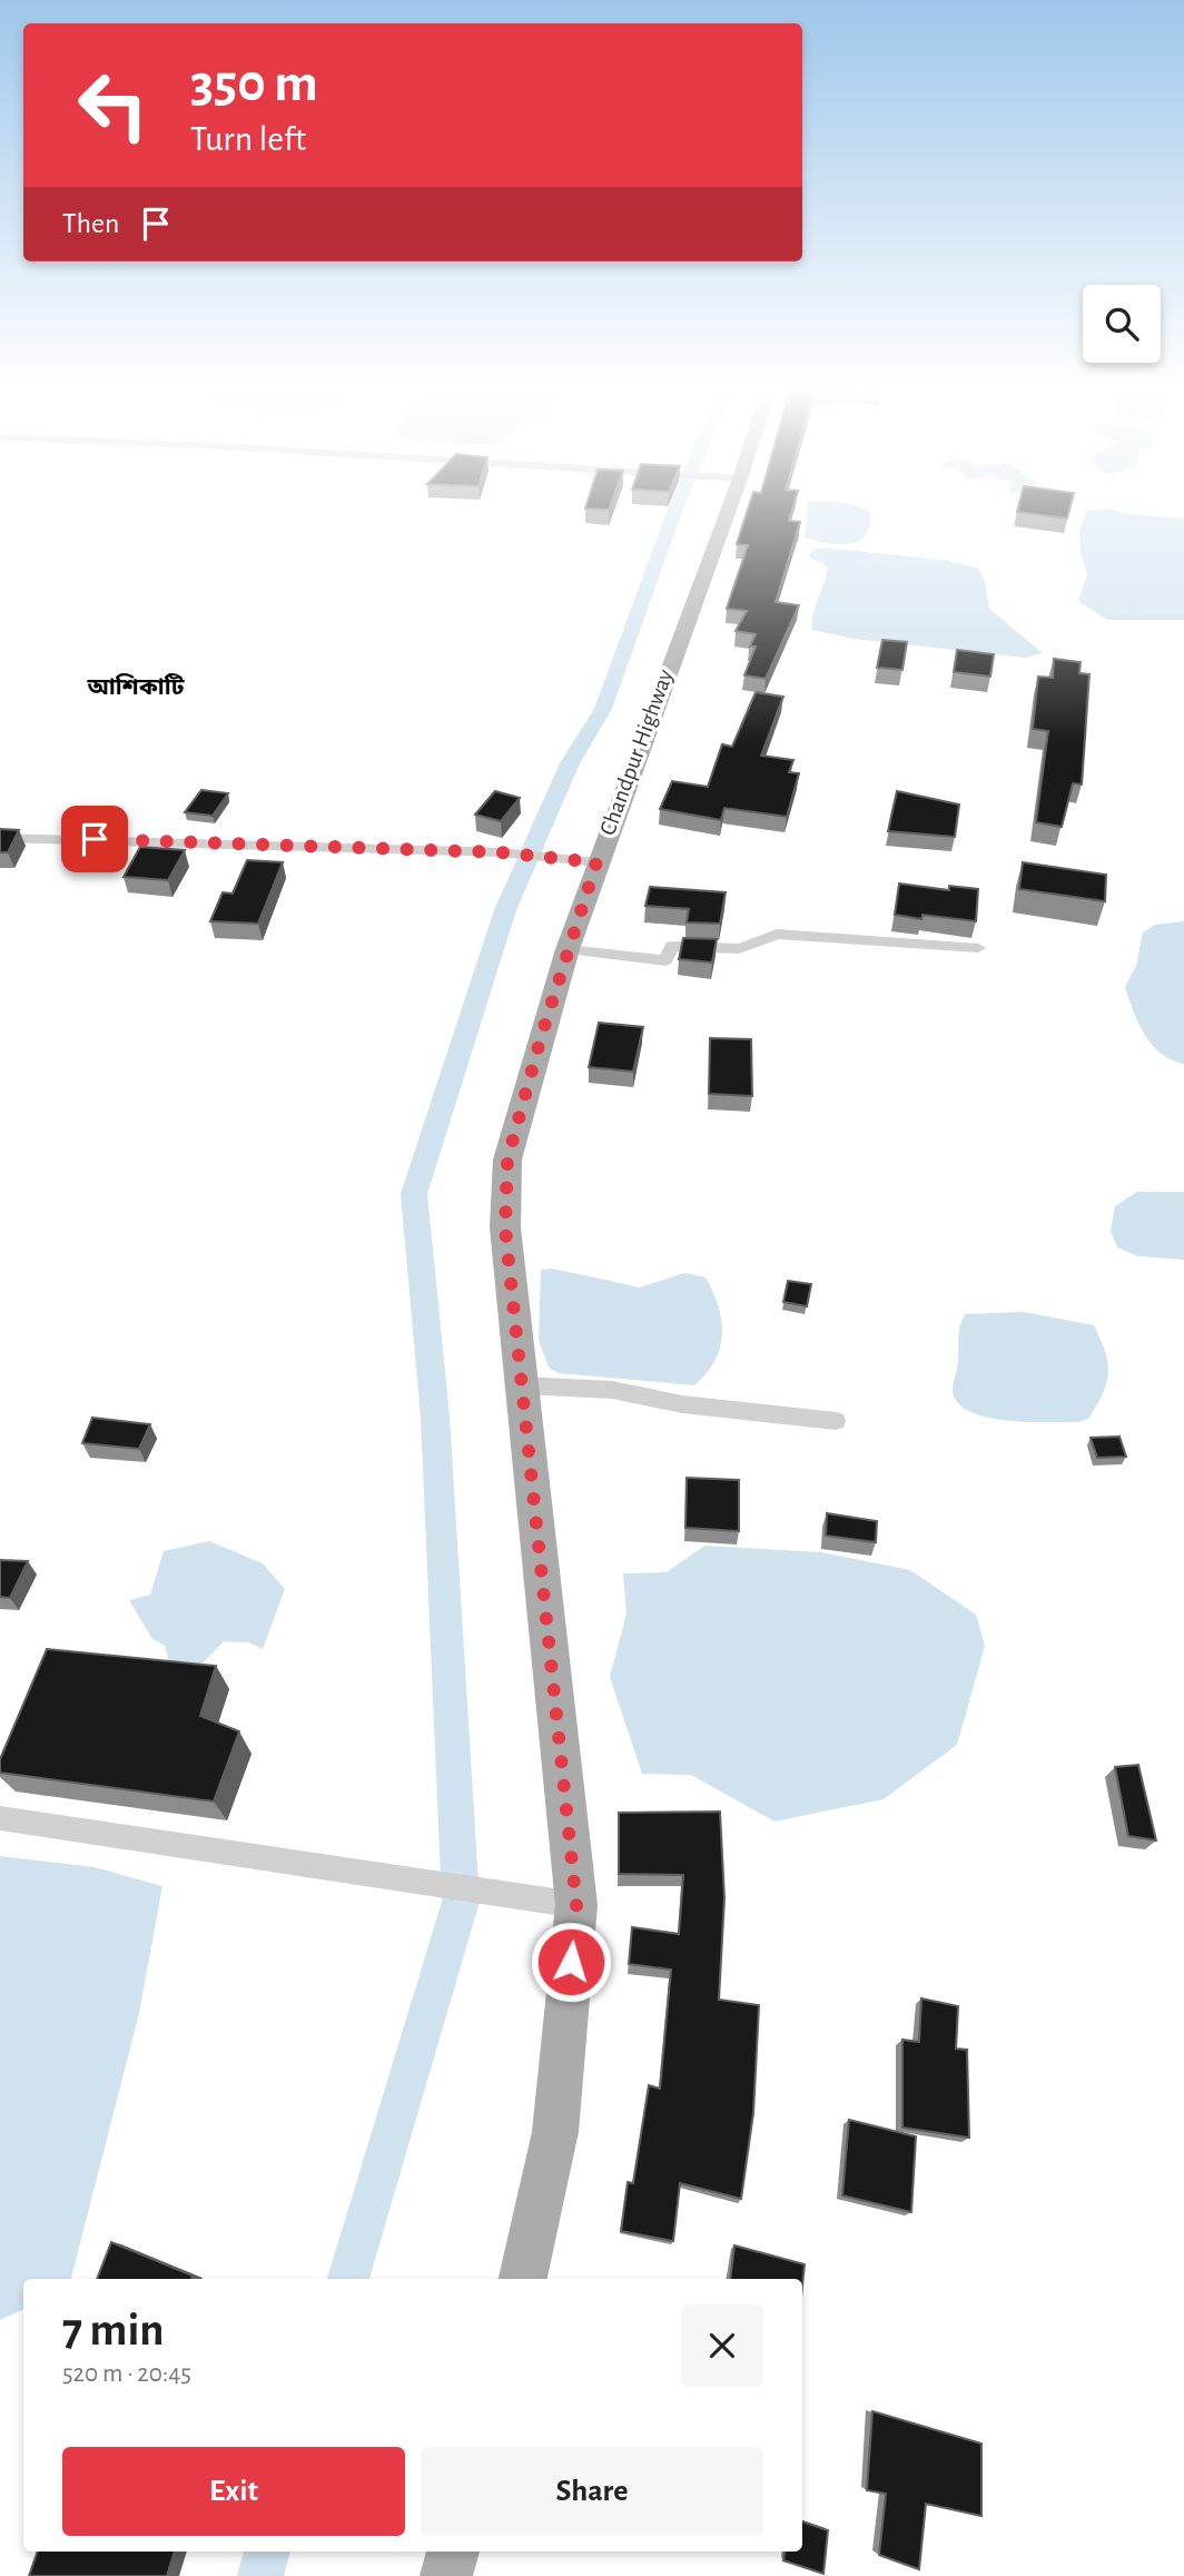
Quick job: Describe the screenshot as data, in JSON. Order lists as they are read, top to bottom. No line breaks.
{"streets":{"main road":["Chandpur Highway"]},"districts":["আশিকাটি"],"page":{"turn":["350 m","Turn left"],"then":"Then","heading":["7 min","520 m · 20:45"],"buttons":["Exit","Share"]}}
